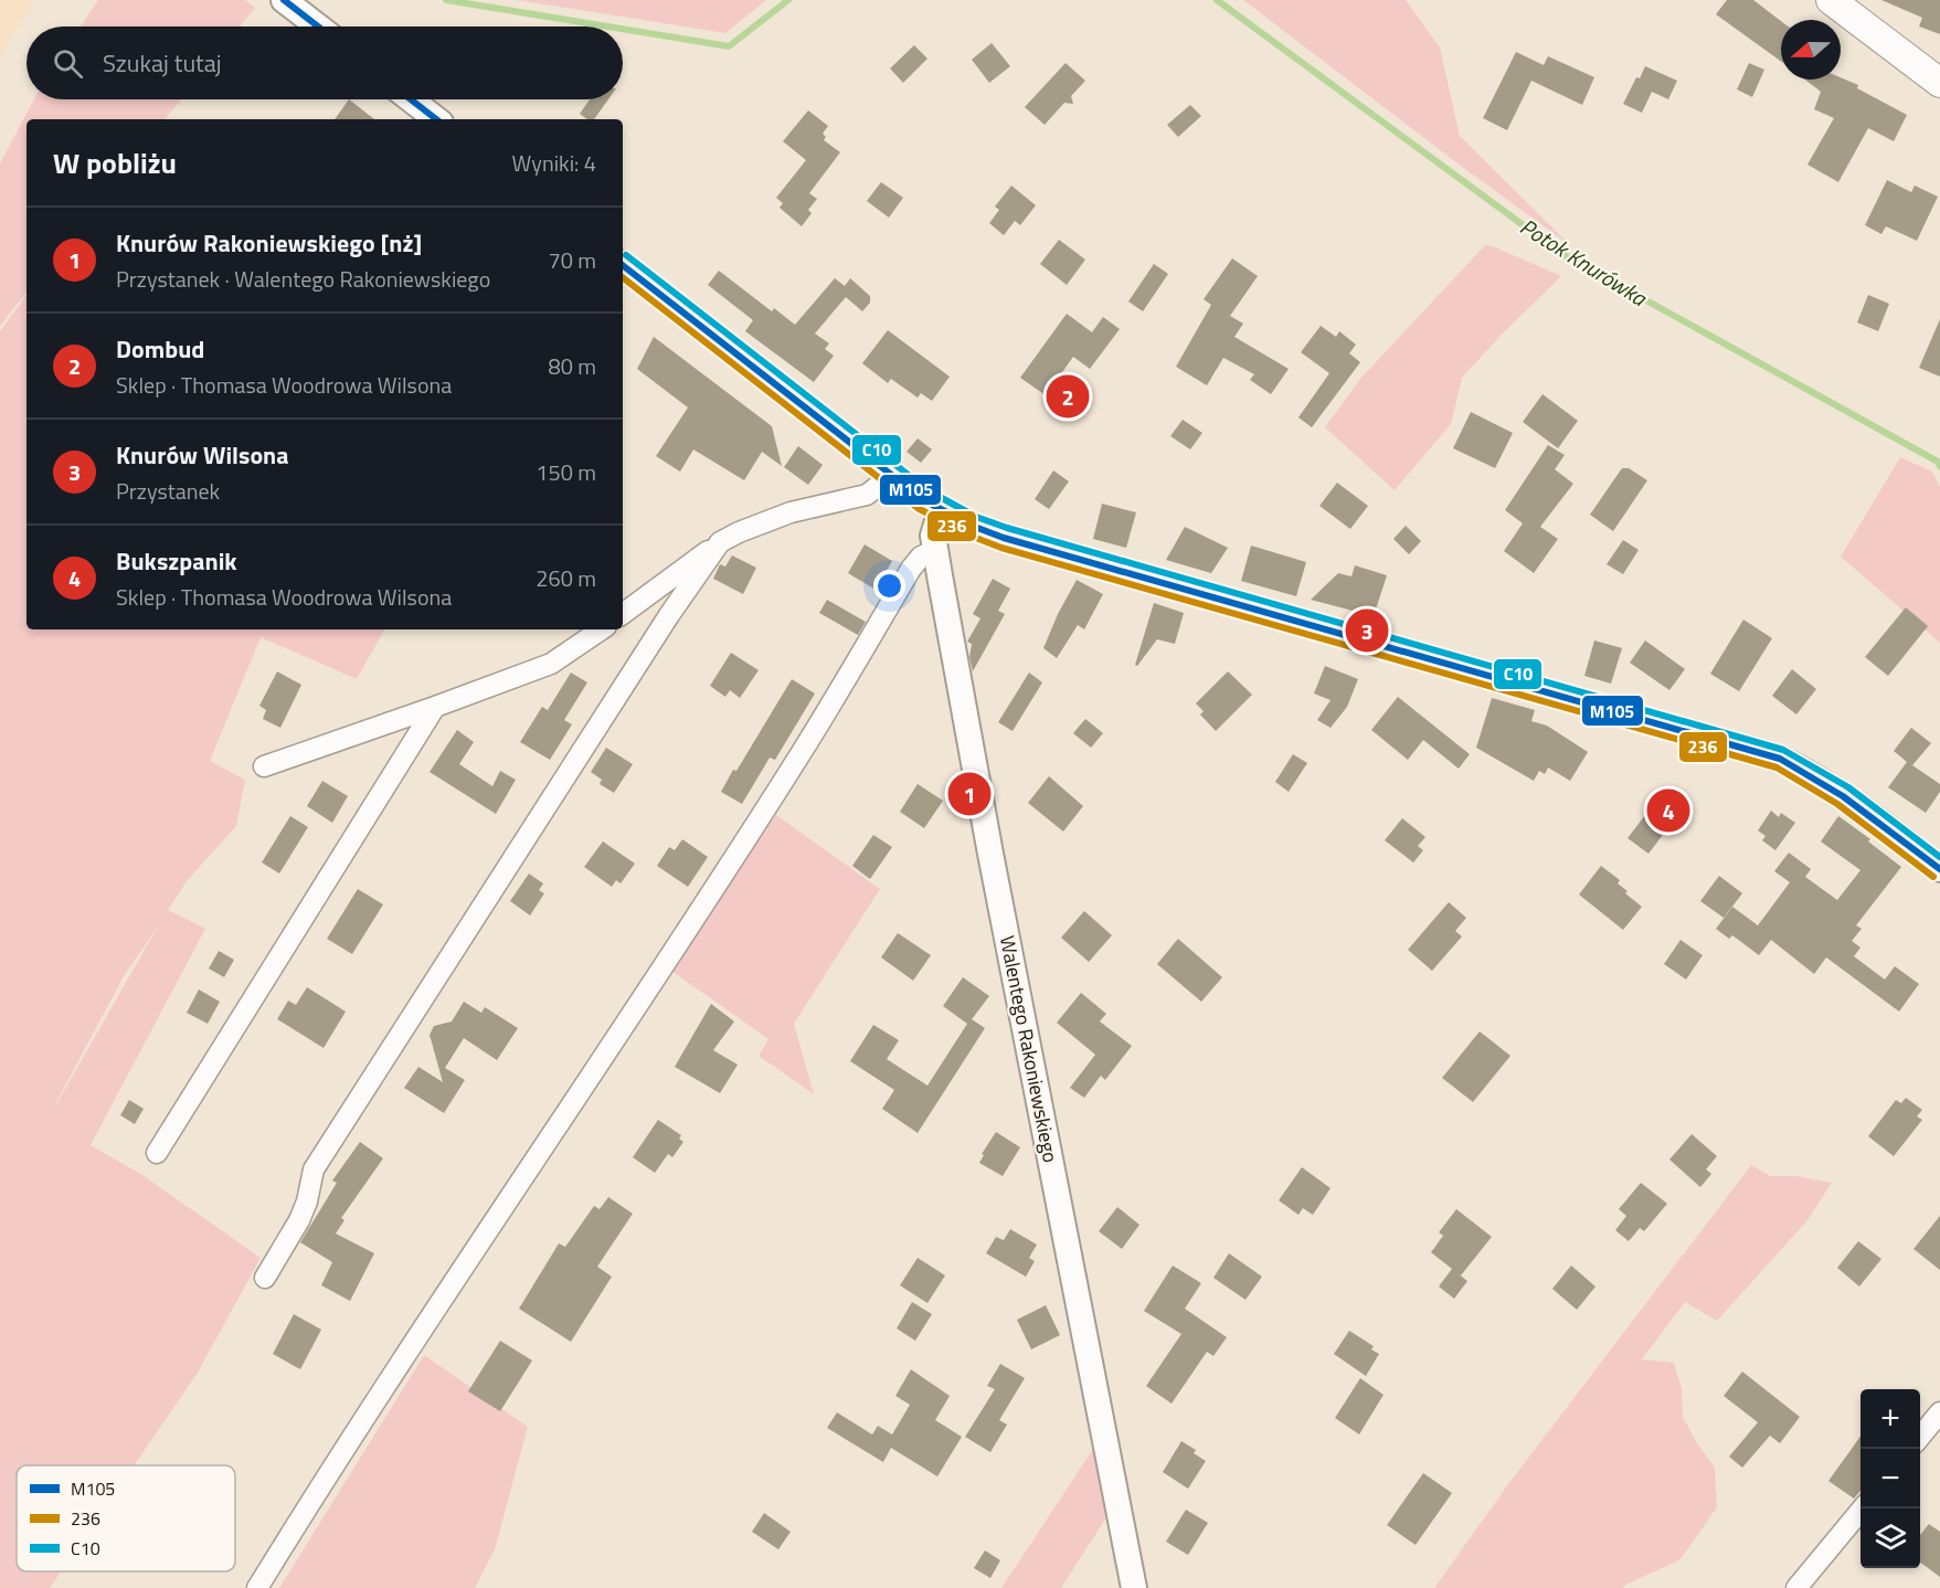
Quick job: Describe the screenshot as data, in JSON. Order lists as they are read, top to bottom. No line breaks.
{"streets":{"street":["Walentego Rakoniewskiego"]},"water":["Potok Knurówka"],"lines":["transit line M105","transit line C10","transit line 236"],"legend":["M105","236","C10"],"north":"left","page":{"search":"Szukaj tutaj","heading":["W pobliżu","Wyniki: 4"],"list":[{"mark":"1","name":"Knurów Rakoniewskiego [nż]","note":"Przystanek · Walentego Rakoniewskiego","value":"70 m"},{"mark":"2","name":"Dombud","note":"Sklep · Thomasa Woodrowa Wilsona","value":"80 m"},{"mark":"3","name":"Knurów Wilsona","note":"Przystanek","value":"150 m"},{"mark":"4","name":"Bukszpanik","note":"Sklep · Thomasa Woodrowa Wilsona","value":"260 m"}],"pins":["2","3","1","4"],"map_buttons":["+","−"]}}
